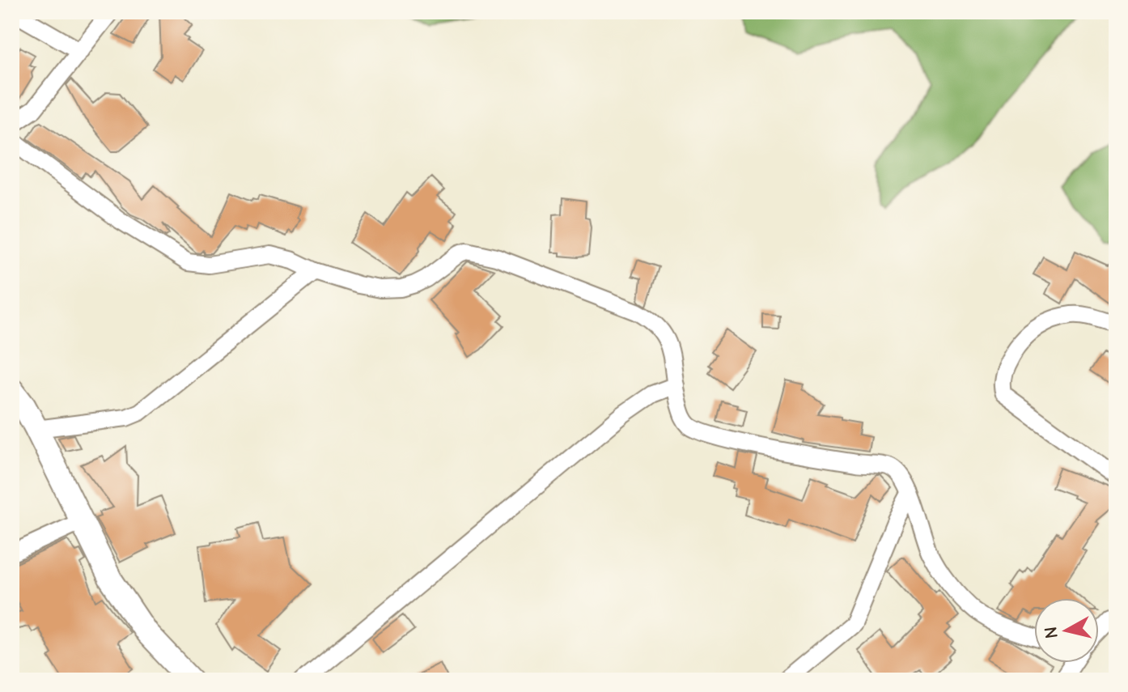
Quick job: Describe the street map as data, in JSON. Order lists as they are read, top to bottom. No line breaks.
{"north":"left"}
